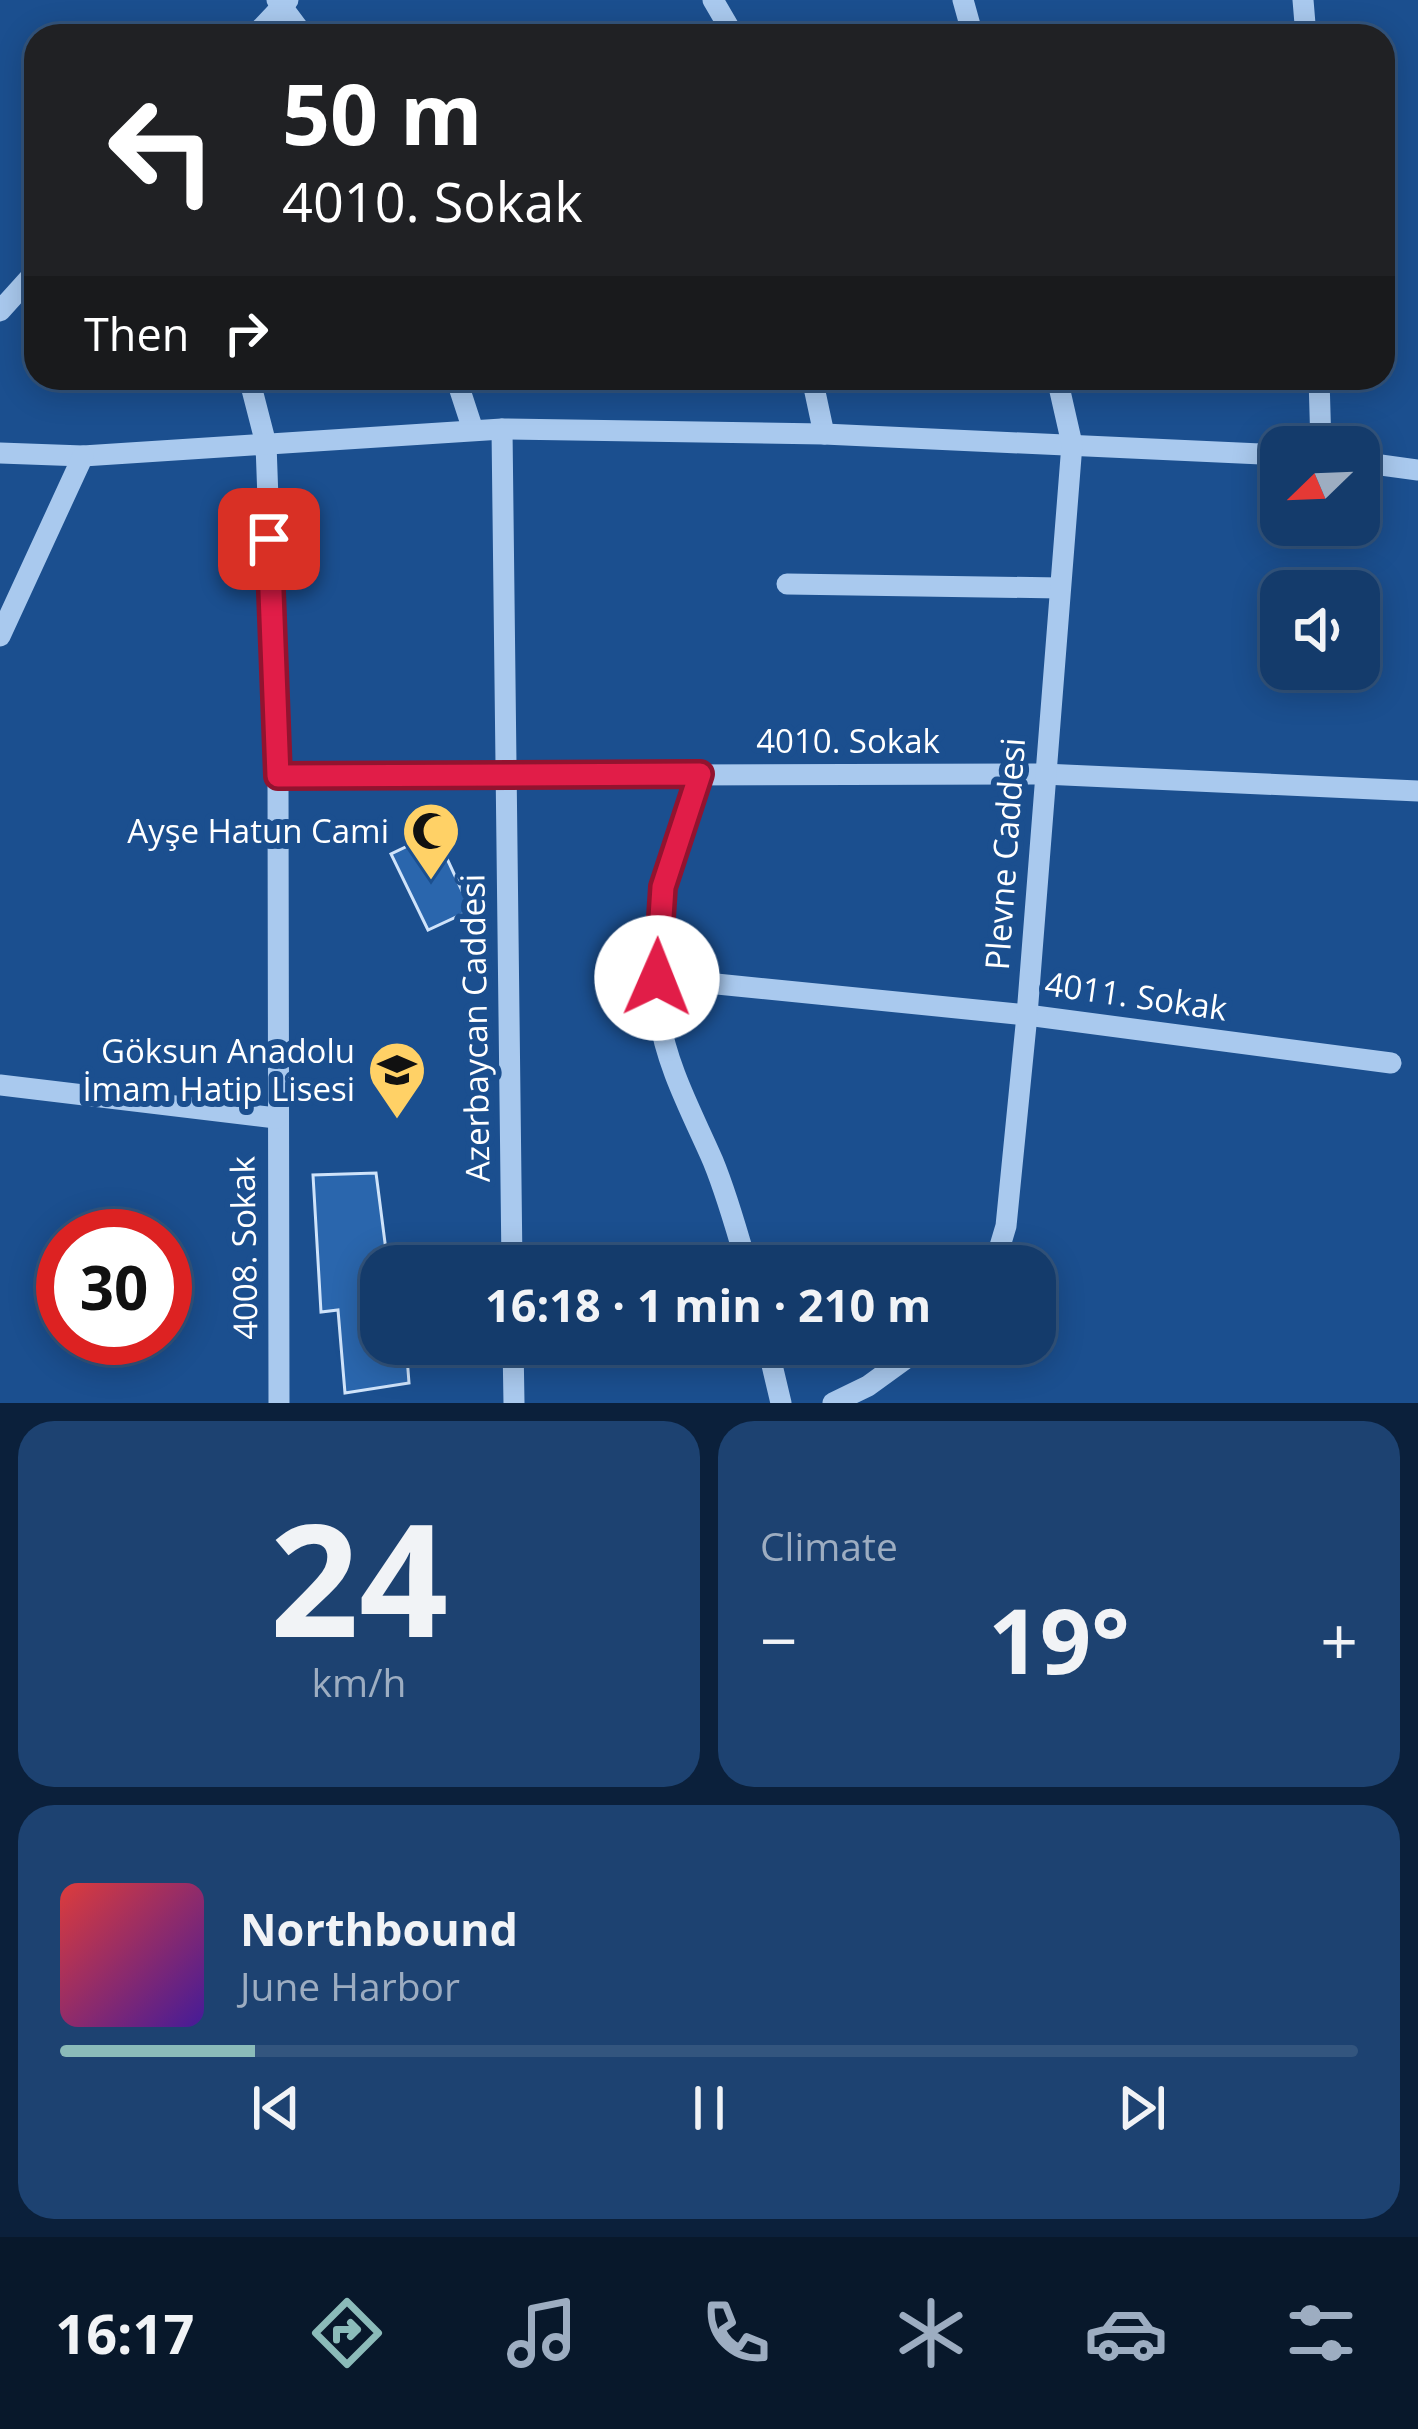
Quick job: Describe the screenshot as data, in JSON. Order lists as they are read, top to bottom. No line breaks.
{"streets":{"street":["4010. Sokak","Plevne Caddesi","4011. Sokak","Azerbaycan Caddesi","4008. Sokak"]},"crossings":[["4010. Sokak","Plevne Caddesi"],["4010. Sokak","Azerbaycan Caddesi"],["4010. Sokak","4008. Sokak"],["Plevne Caddesi","4011. Sokak"]],"places":{"mosque":["Ayşe Hatun Cami"],"school or university":["Göksun Anadolu İmam Hatip Lisesi"]},"north":"bottom left","page":{"turn":["50 m","4010. Sokak"],"then":"Then","limit":"30","trip":"16:18 · 1 min · 210 m","tile":[["24","km/h"],"Climate"],"heat":["−","19°","+"],"song":["Northbound","June Harbor"],"tabs":"16:17"}}
